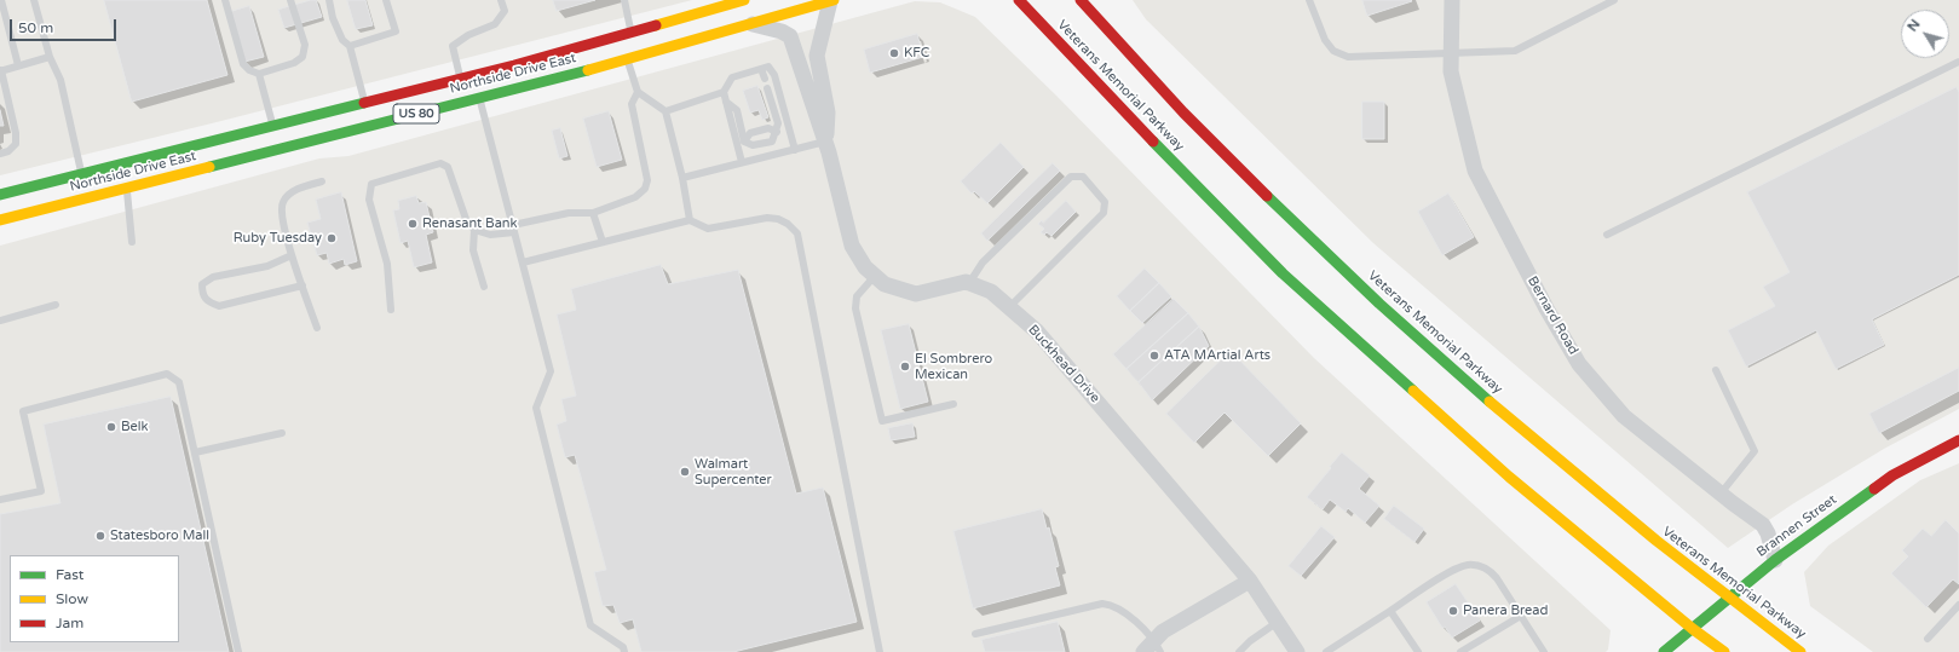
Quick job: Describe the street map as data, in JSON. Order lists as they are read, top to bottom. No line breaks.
{"streets":{"main road":["Northside Drive East","Veterans Memorial Parkway","US 80","Brannen Street"],"street":["Bernard Road","Buckhead Drive"]},"crossings":[["Northside Drive East","Buckhead Drive"],["Veterans Memorial Parkway","Brannen Street"],["Bernard Road","Brannen Street"]],"places":["KFC","Renasant Bank","Ruby Tuesday","ATA MArtial Arts","El Sombrero Mexican","Belk","Walmart Supercenter","Statesboro Mall","Panera Bread"],"legend":["Fast","Slow","Jam"],"scale_bar":"50 m","north":"top left"}
